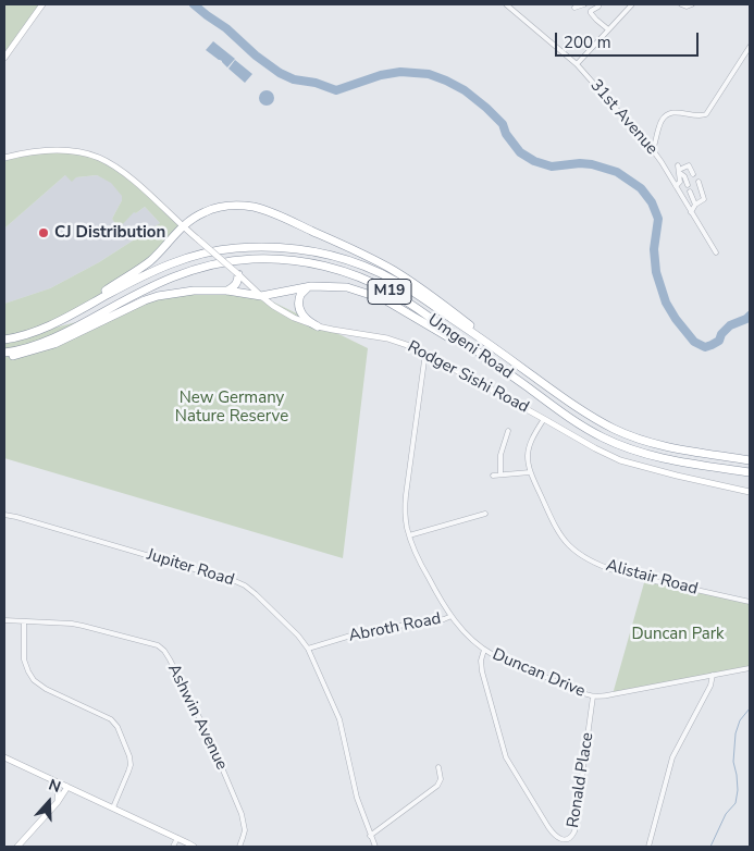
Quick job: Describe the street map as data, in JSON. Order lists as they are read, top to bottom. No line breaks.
{"streets":{"highway":["M19","Umgeni Road"],"street":["31st Avenue","Rodger Sishi Road","Jupiter Road","Alistair Road","Abroth Road","Duncan Drive","Ashwin Avenue","Ronald Place"]},"crossings":[["Rodger Sishi Road","Alistair Road"],["Rodger Sishi Road","Duncan Drive"],["Jupiter Road","Abroth Road"],["Abroth Road","Duncan Drive"],["Duncan Drive","Ronald Place"]],"parks":["New Germany Nature Reserve","Duncan Park"],"places":["CJ Distribution"],"scale_bar":"200 m","north":"top"}
